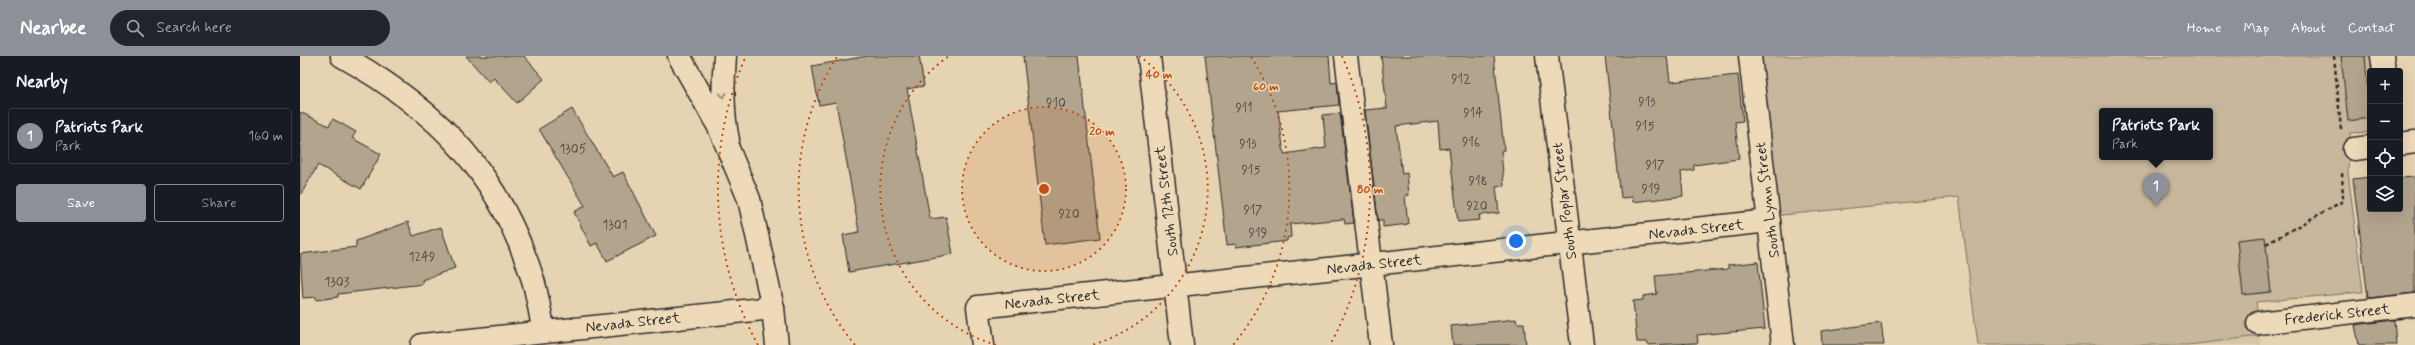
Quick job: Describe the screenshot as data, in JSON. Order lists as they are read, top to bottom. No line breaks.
{"streets":{"street":["South Lynn Street","South 12th Street","South Poplar Street","Nevada Street","Frederick Street"]},"crossings":[["South Lynn Street","Nevada Street"],["South 12th Street","Nevada Street"],["South Poplar Street","Nevada Street"]],"house_numbers":["912","913","910","911","914","915","916","913","1305","917","915","918","919","920","917","920","1301","919","1249","1303"],"page":{"header":"Nearbee","search":"Search here","nav":["Home","Map","About","Contact"],"heading":"Nearby","map_buttons":["+","−"],"list":[{"mark":"1","name":"Patriots Park","note":"Park","value":"160 m"}],"popup":["Patriots Park","Park"],"buttons":["Save","Share"],"pins":"1"},"rings":["40 m","60 m","20 m","80 m"]}
